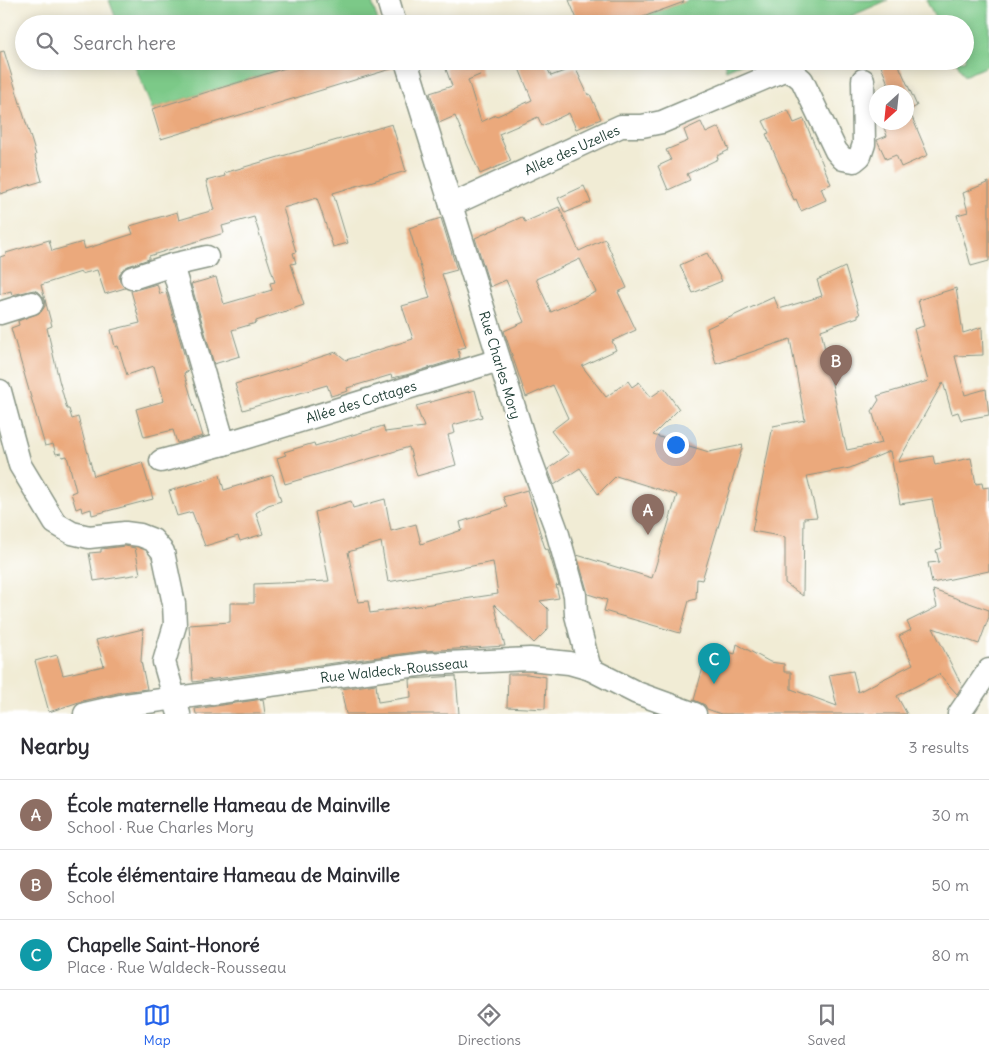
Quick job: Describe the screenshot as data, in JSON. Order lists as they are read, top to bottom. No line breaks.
{"streets":{"street":["Allée des Uzelles","Rue Charles Mory","Allée des Cottages","Rue Waldeck-Rousseau"]},"crossings":[["Allée des Uzelles","Rue Charles Mory"],["Rue Charles Mory","Allée des Cottages"],["Rue Charles Mory","Rue Waldeck-Rousseau"]],"north":"bottom left","page":{"search":"Search here","pins":["B","A","C"],"heading":["Nearby","3 results"],"list":[{"mark":"A","name":"École maternelle Hameau de Mainville","note":"School · Rue Charles Mory","value":"30 m"},{"mark":"B","name":"École élémentaire Hameau de Mainville","note":"School","value":"50 m"},{"mark":"C","name":"Chapelle Saint-Honoré","note":"Place · Rue Waldeck-Rousseau","value":"80 m"}],"nav":["Map","Directions","Saved"]}}
